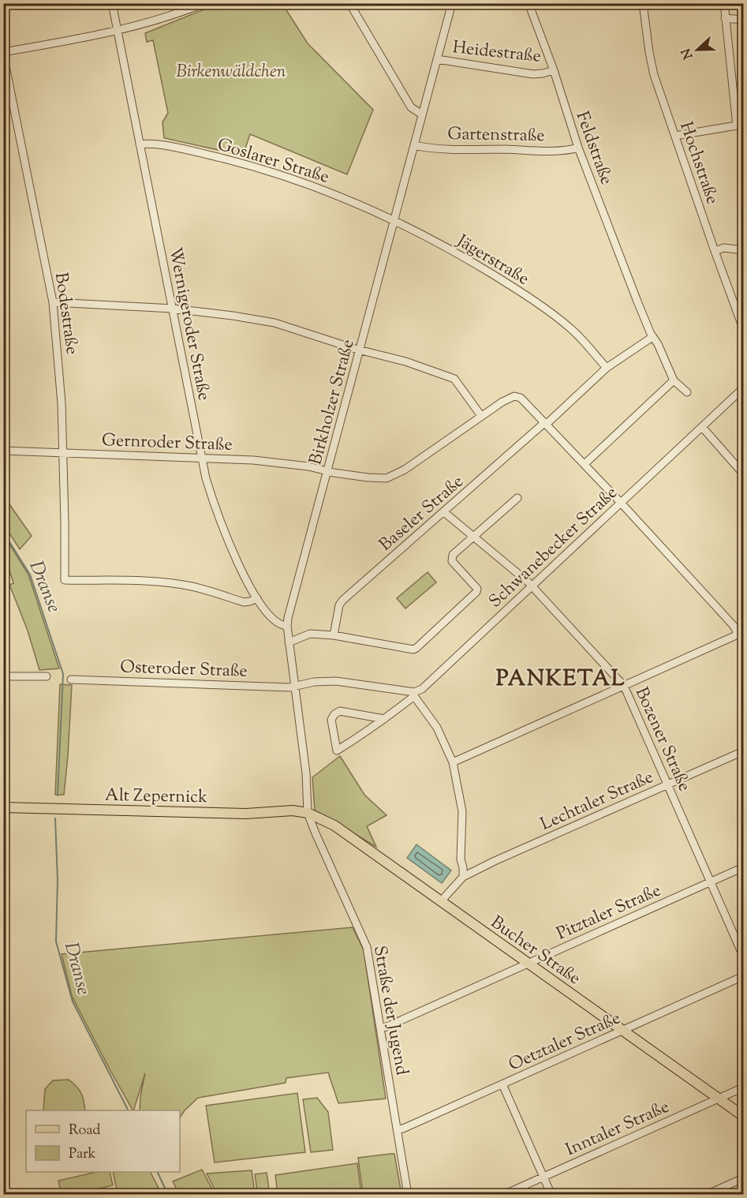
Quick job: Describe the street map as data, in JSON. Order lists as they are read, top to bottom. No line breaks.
{"streets":{"main road":["Alt Zepernick","Bucher Straße"],"street":["Heidestraße","Gartenstraße","Feldstraße","Goslarer Straße","Hochstraße","Jägerstraße","Bodestraße","Wernigeroder Straße","Birkholzer Straße","Gernroder Straße","Baseler Straße","Schwanebecker Straße","Osteroder Straße","Bozener Straße","Lechtaler Straße","Pitztaler Straße","Straße der Jugend","Oetztaler Straße","Inntaler Straße"]},"crossings":[["Heidestraße","Feldstraße"],["Heidestraße","Birkholzer Straße"],["Gartenstraße","Feldstraße"],["Gartenstraße","Birkholzer Straße"],["Feldstraße","Baseler Straße"],["Goslarer Straße","Jägerstraße"],["Goslarer Straße","Wernigeroder Straße"],["Goslarer Straße","Birkholzer Straße"],["Jägerstraße","Birkholzer Straße"],["Jägerstraße","Baseler Straße"],["Bodestraße","Wernigeroder Straße"],["Bodestraße","Gernroder Straße"],["Wernigeroder Straße","Birkholzer Straße"],["Wernigeroder Straße","Gernroder Straße"],["Birkholzer Straße","Gernroder Straße"],["Birkholzer Straße","Osteroder Straße"],["Birkholzer Straße","Alt Zepernick"],["Birkholzer Straße","Bucher Straße"],["Birkholzer Straße","Straße der Jugend"],["Gernroder Straße","Baseler Straße"],["Baseler Straße","Bozener Straße"],["Schwanebecker Straße","Osteroder Straße"],["Schwanebecker Straße","Bozener Straße"],["Bozener Straße","Lechtaler Straße"],["Bozener Straße","Pitztaler Straße"],["Alt Zepernick","Bucher Straße"],["Alt Zepernick","Straße der Jugend"],["Lechtaler Straße","Bucher Straße"],["Pitztaler Straße","Bucher Straße"],["Pitztaler Straße","Straße der Jugend"],["Bucher Straße","Straße der Jugend"],["Bucher Straße","Oetztaler Straße"],["Bucher Straße","Inntaler Straße"],["Straße der Jugend","Oetztaler Straße"]],"districts":["PANKETAL"],"water":["Dranse"],"parks":["Birkenwäldchen"],"legend":["Road","Park"],"north":"left"}
